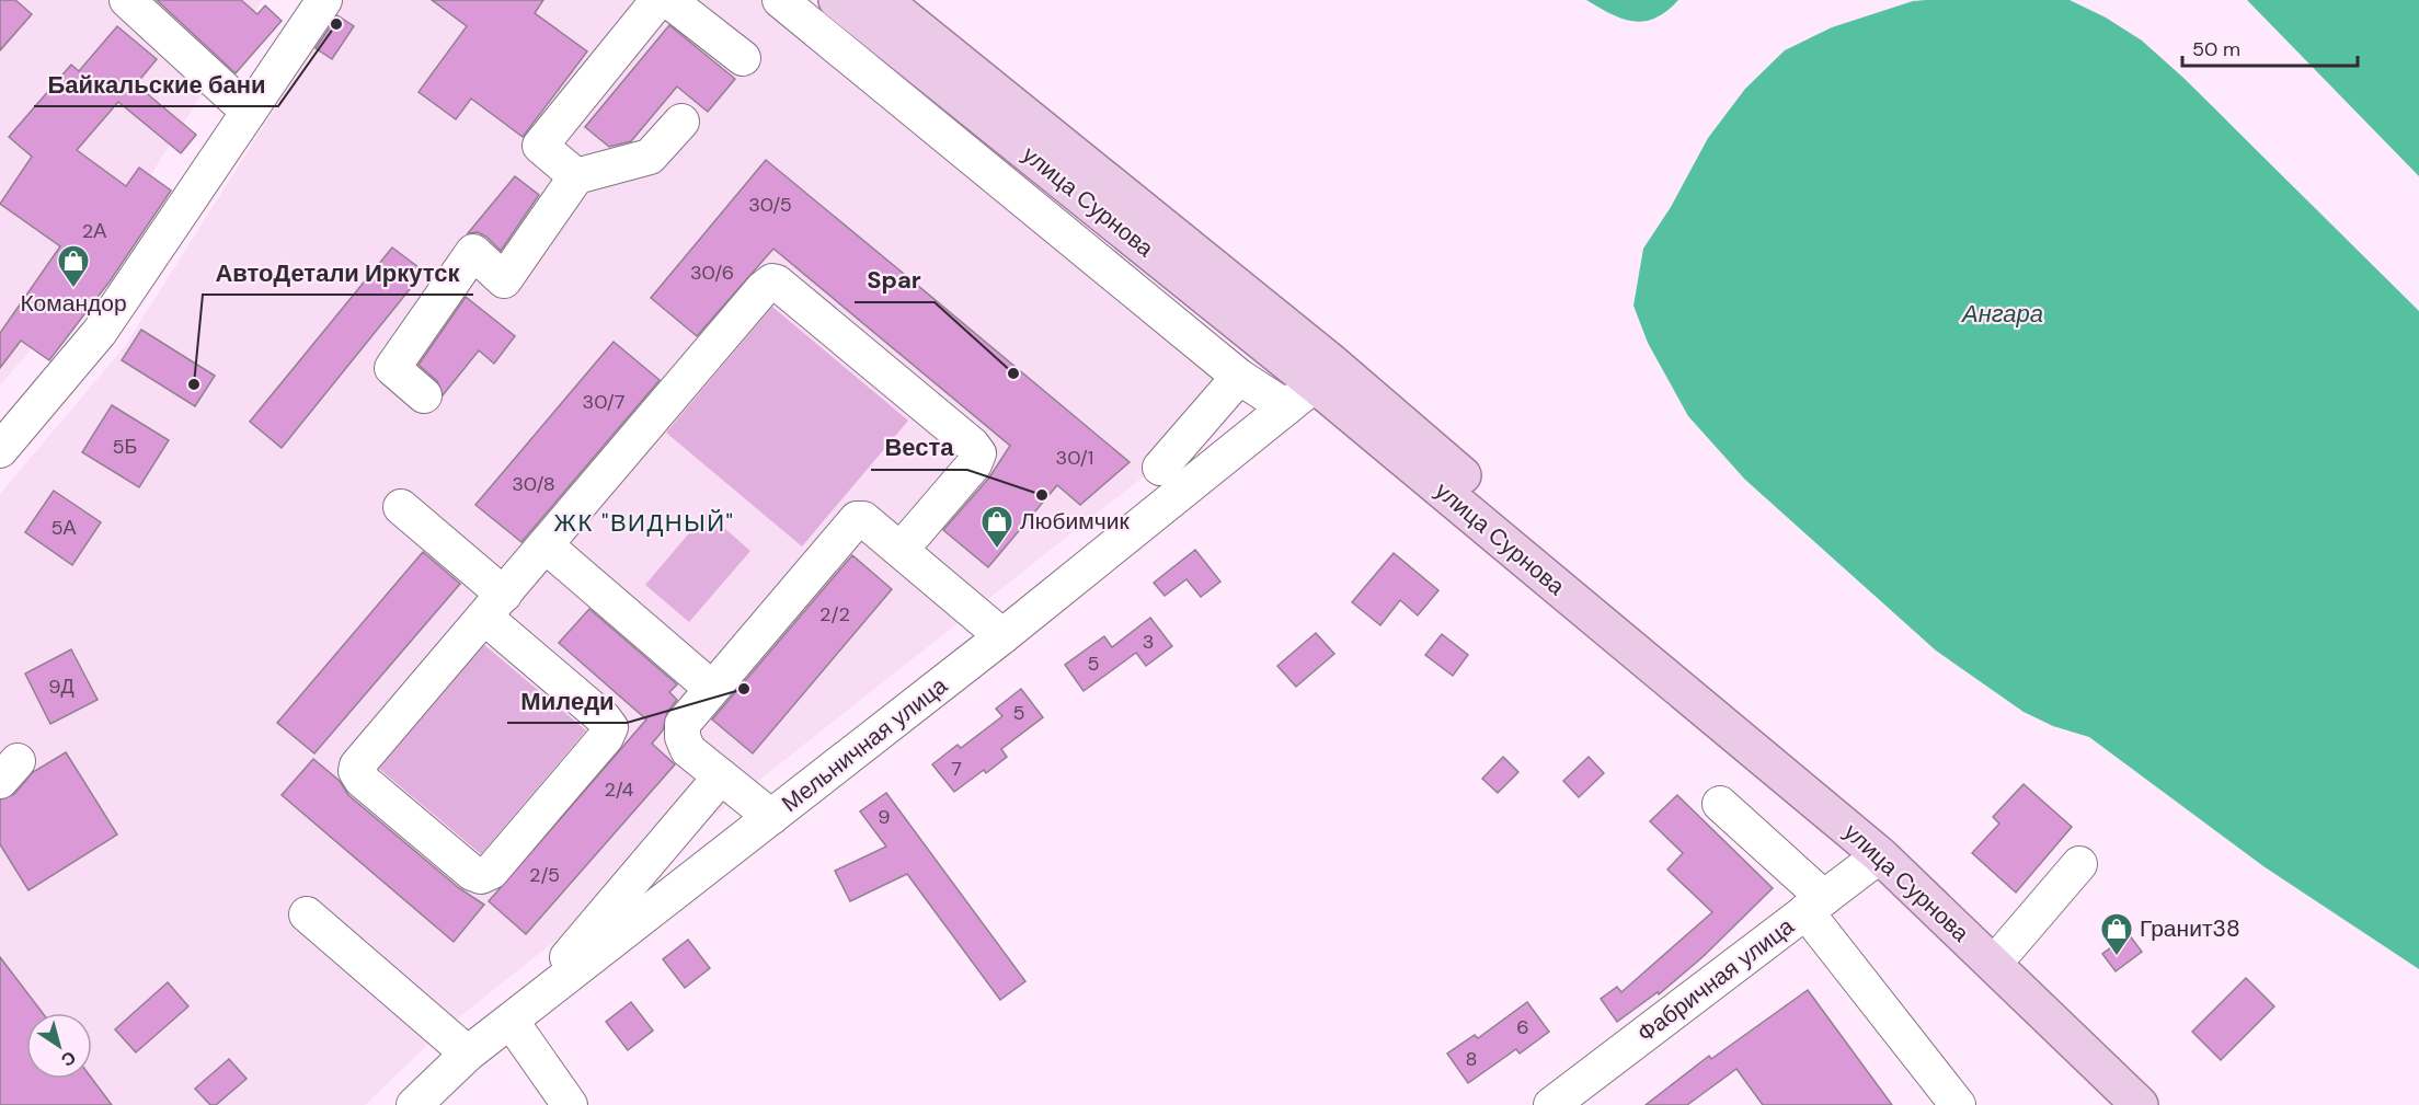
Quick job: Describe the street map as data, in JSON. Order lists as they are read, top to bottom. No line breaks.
{"streets":{"main road":["улица Сурнова"],"street":["Мельничная улица","Фабричная улица"]},"crossings":[["улица Сурнова","Мельничная улица"],["улица Сурнова","Фабричная улица"]],"districts":["ЖК \"ВИДНЫЙ\""],"water":["Ангара"],"places":{"other":["Байкальские бани","Spar","АвтоДетали Иркутск","Веста","Миледи"],"shop":["Командор","Любимчик","Гранит38"]},"house_numbers":["30/5","2А","30/6","30/7","5Б","30/1","30/8","5А","2/2","3","5","9Д","5","7","2/4","9","2/5","6","8"],"scale_bar":"50 m","north":"bottom right"}
